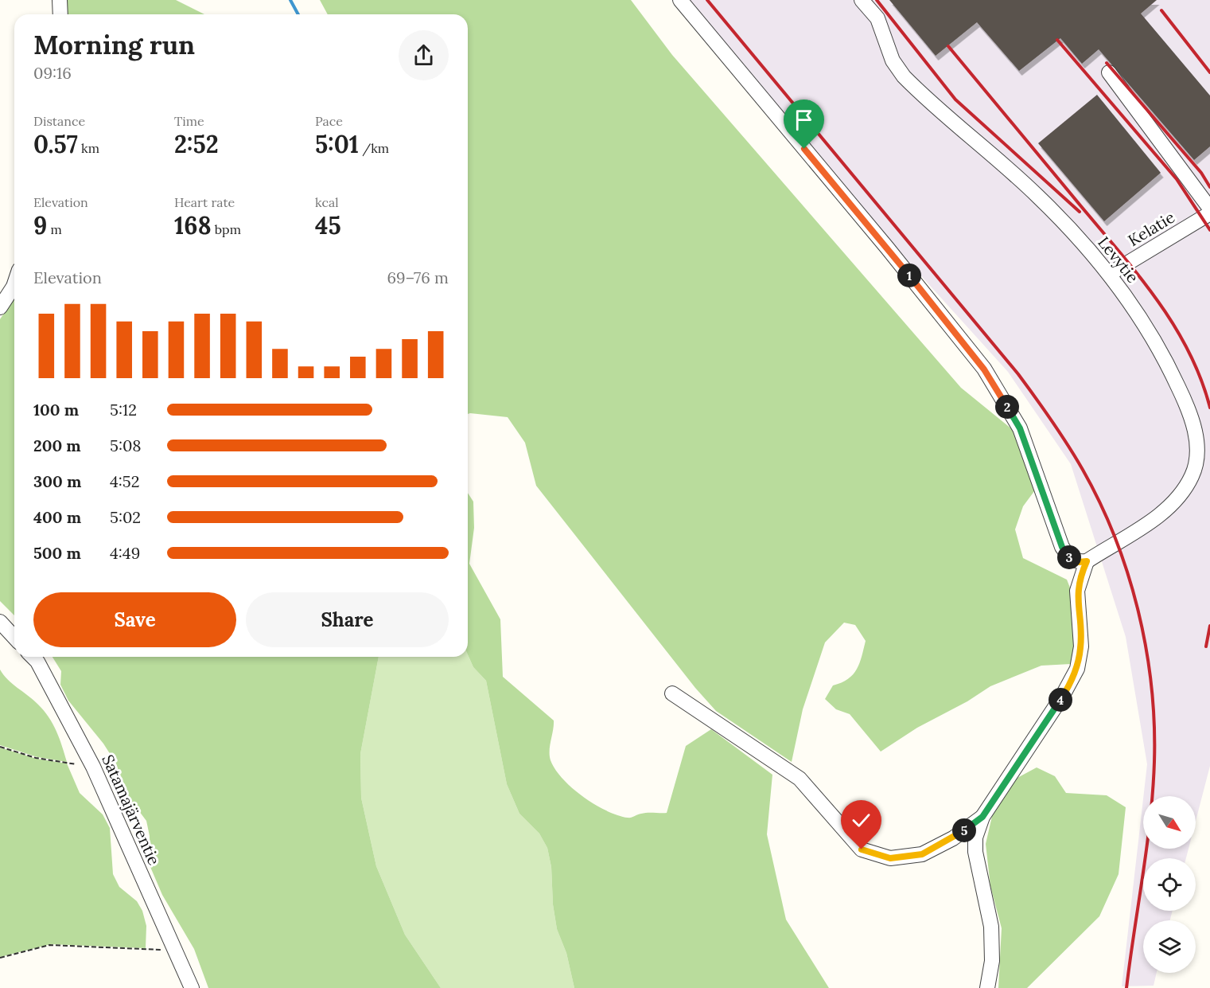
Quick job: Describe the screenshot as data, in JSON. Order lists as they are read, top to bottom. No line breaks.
{"streets":{"street":["Kelatie","Levytie","Satamajärventie"]},"crossings":[["Kelatie","Levytie"]],"north":"bottom right","page":{"heading":["Morning run","09:16"],"stats":[["Distance","0.57 km"],["Time","2:52"],["Pace","5:01 /km"],["Elevation","9 m"],["Heart rate","168 bpm"],["kcal","45"]],"chart":["Elevation","69–76 m"],"pins":["1","2","3","4","5"],"list":[{"name":"100 m","note":"5:12"},{"name":"200 m","note":"5:08"},{"name":"300 m","note":"4:52"},{"name":"400 m","note":"5:02"},{"name":"500 m","note":"4:49"}],"buttons":["Save","Share"]}}
